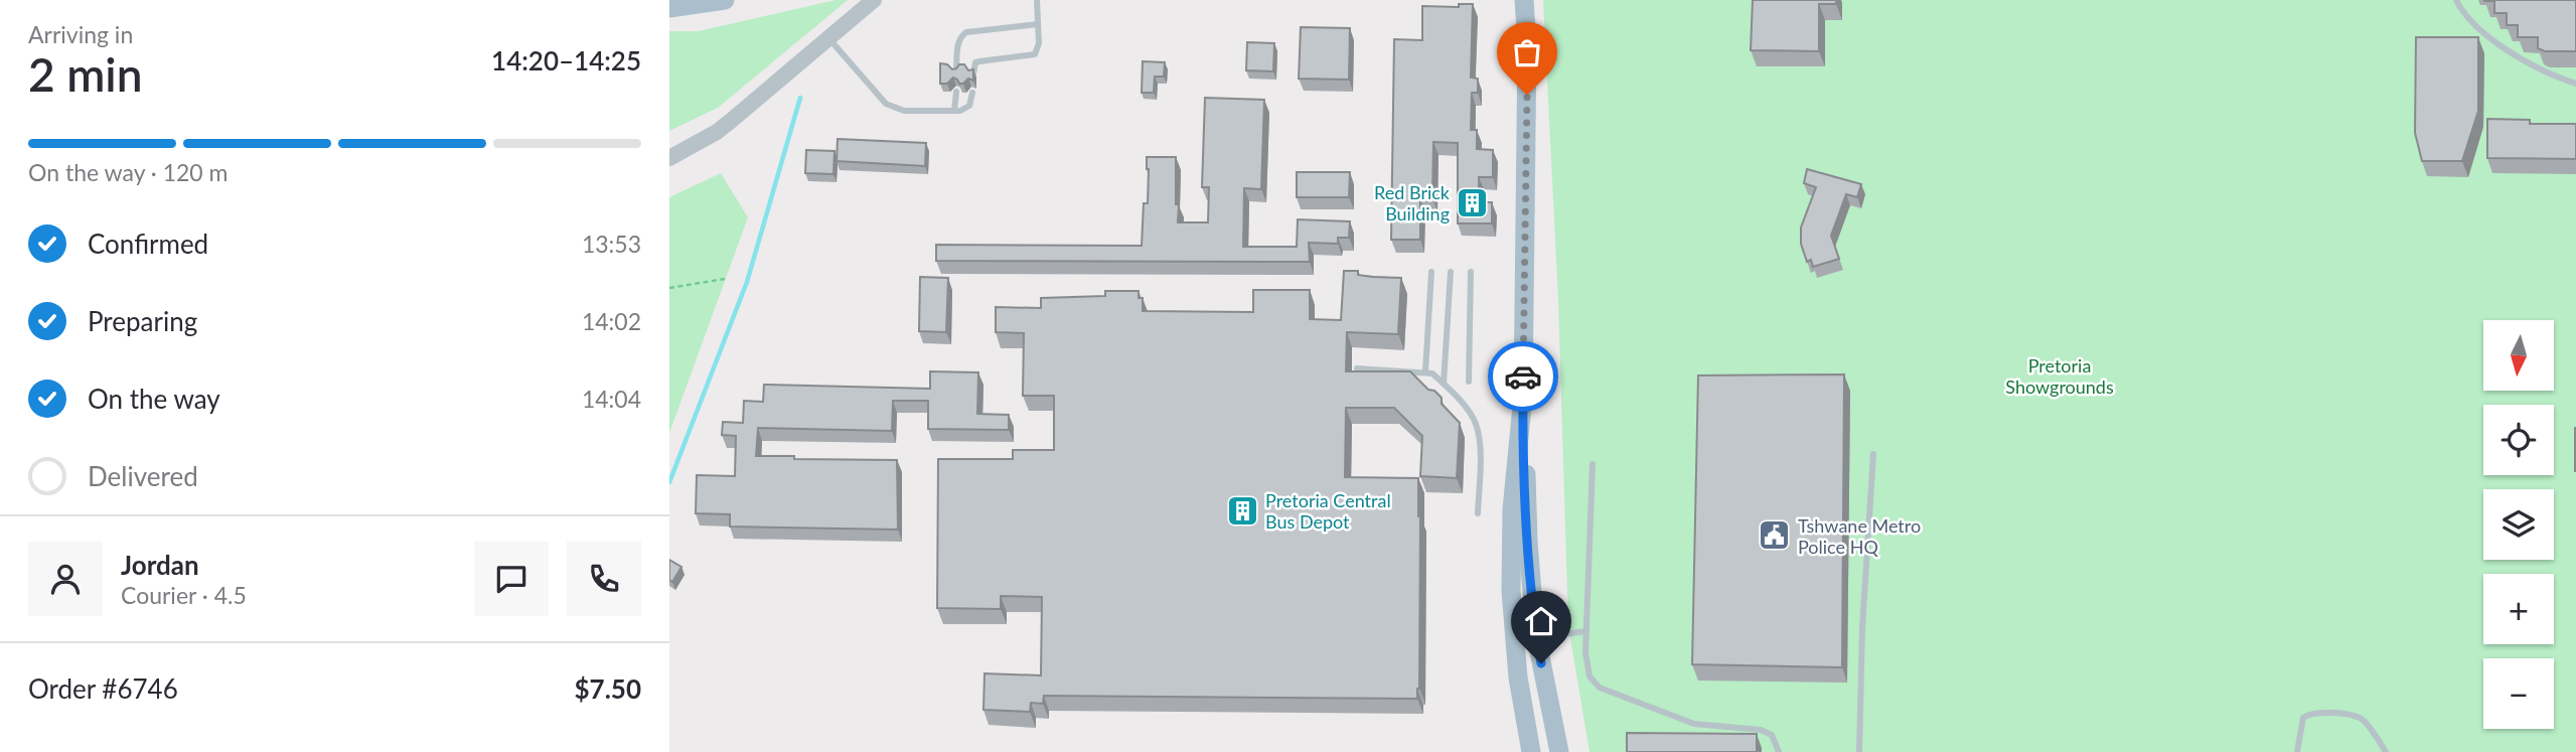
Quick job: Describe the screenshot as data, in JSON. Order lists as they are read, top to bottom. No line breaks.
{"parks":["Pretoria Showgrounds"],"places":{"building":["Red Brick Building","Pretoria Central Bus Depot"],"public building":["Tshwane Metro Police HQ"]},"north":"bottom","page":{"heading":["2 min","Arriving in","14:20–14:25"],"panel":["Jordan","Courier · 4.5","Order #6746","$7.50"],"bar":"On the way · 120 m","list":[["Confirmed","13:53"],["Preparing","14:02"],["On the way","14:04"],"Delivered"],"map_buttons":["+","−"]}}
